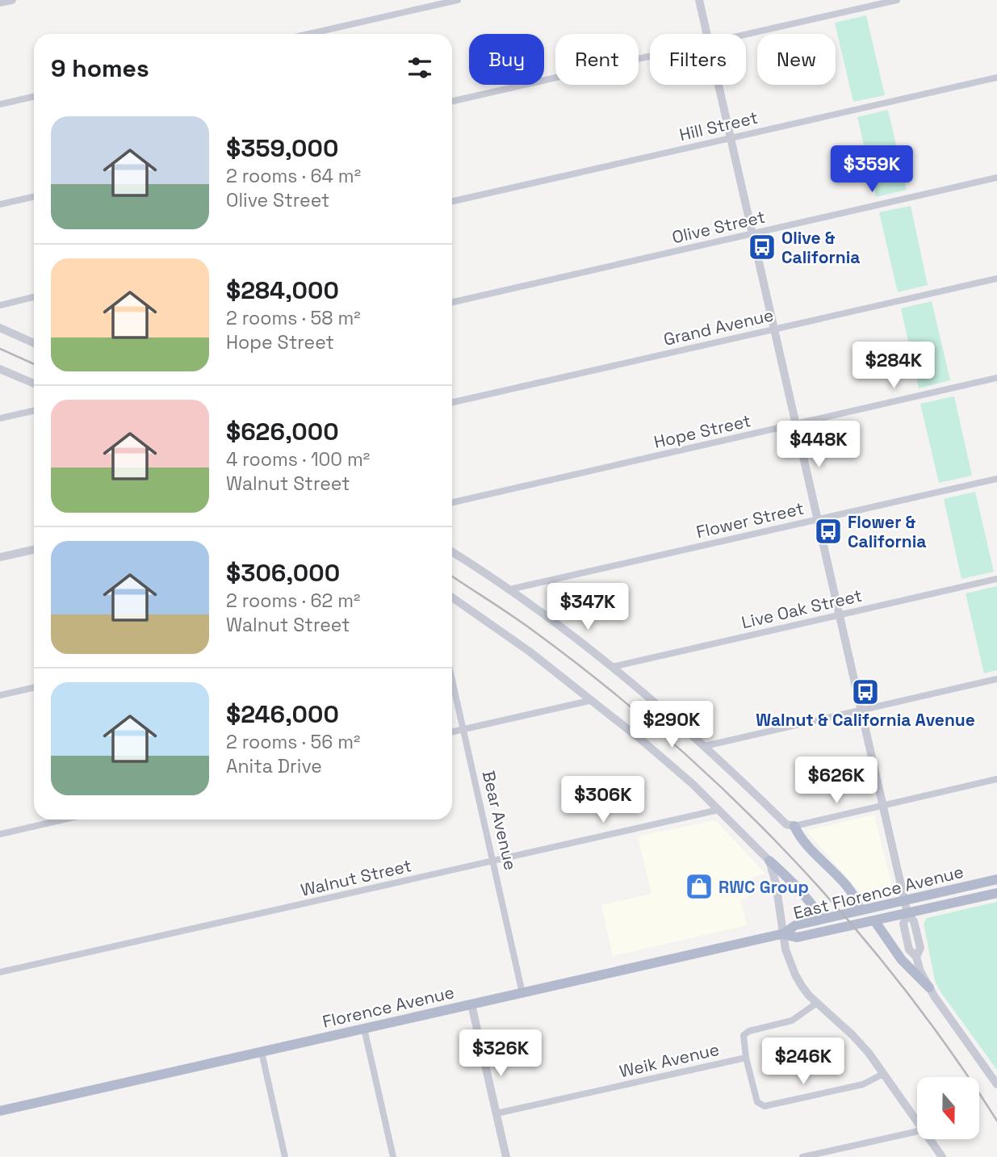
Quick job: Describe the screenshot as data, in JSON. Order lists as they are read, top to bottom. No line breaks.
{"streets":{"main road":["East Florence Avenue","Florence Avenue"],"street":["Hill Street","Olive Street","Grand Avenue","Hope Street","Flower Street","Live Oak Street","Bear Avenue","Walnut Street","Weik Avenue"]},"crossings":[["Bear Avenue","Walnut Street"],["Bear Avenue","Florence Avenue"],["East Florence Avenue","Florence Avenue"]],"places":{"bus stop":["Olive & California","Flower & California","Walnut & California Avenue"],"shop":["RWC Group"]},"north":"bottom","page":{"chip":["Buy","Rent","Filters","New"],"heading":"9 homes","list":[{"name":"$359,000","note":"2 rooms · 64 m² · Olive Street"},{"name":"$284,000","note":"2 rooms · 58 m² · Hope Street"},{"name":"$626,000","note":"4 rooms · 100 m² · Walnut Street"},{"name":"$306,000","note":"2 rooms · 62 m² · Walnut Street"},{"name":"$246,000","note":"2 rooms · 56 m² · Anita Drive"}],"price":["$359K","$284K","$448K","$347K","$290K","$626K","$306K","$326K","$246K"]}}
